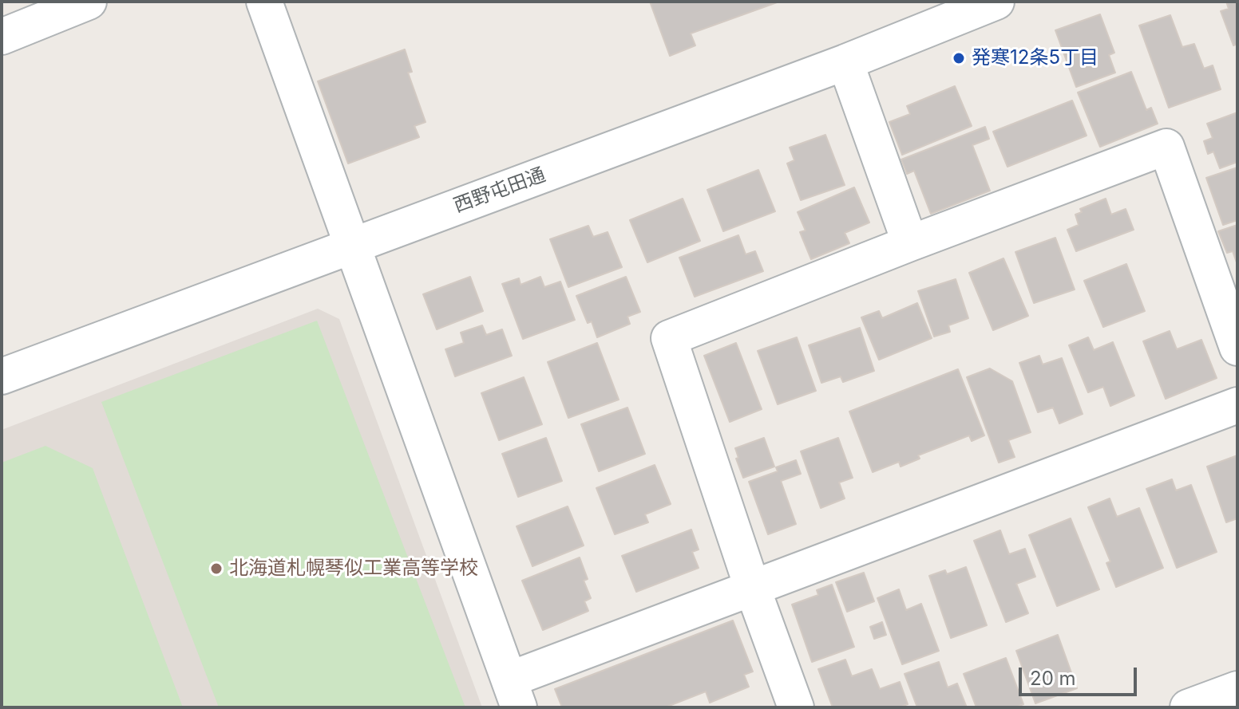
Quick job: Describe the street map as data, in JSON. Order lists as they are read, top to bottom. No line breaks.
{"streets":{"street":["西野屯田通"]},"places":["発寒12条5丁目","北海道札幌琴似工業高等学校"],"scale_bar":"20 m"}
